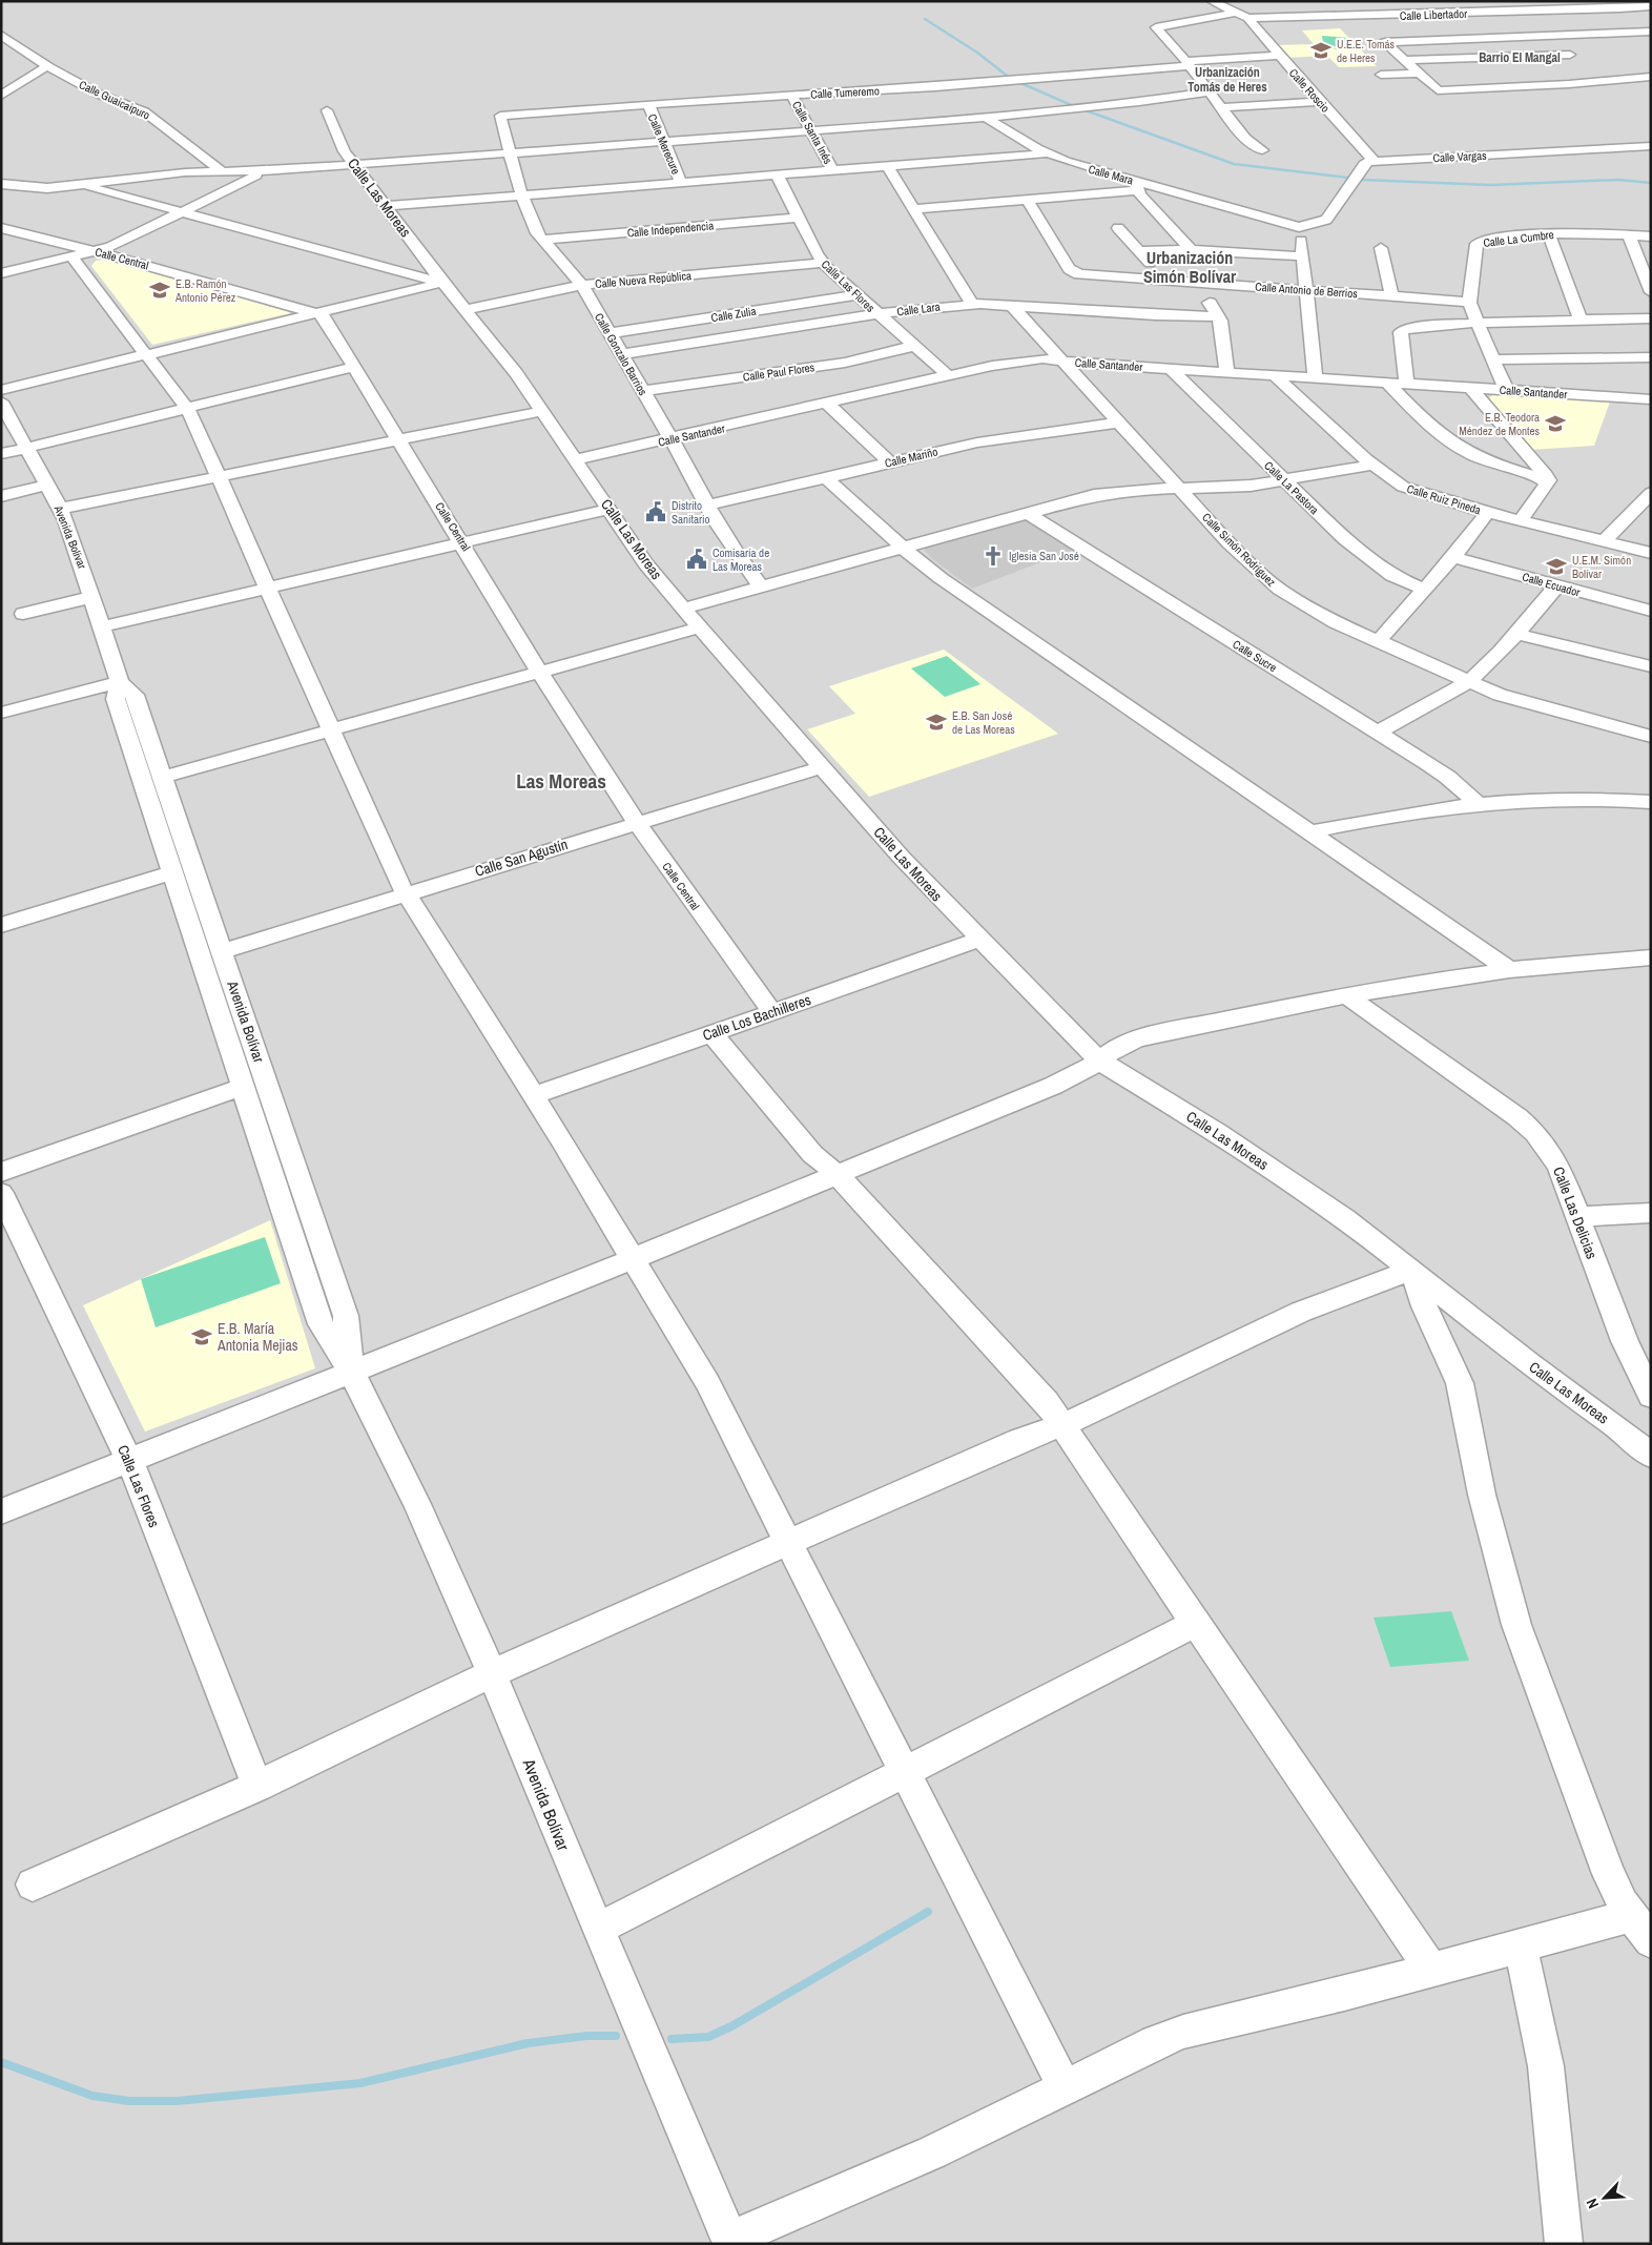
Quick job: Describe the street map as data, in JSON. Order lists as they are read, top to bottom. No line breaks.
{"streets":{"street":["Calle Libertador","Calle Roscio","Calle Tumeremo","Calle Guaicaipuro","Calle Santa Inés","Calle Merecure","Calle Vargas","Calle Mara","Calle Las Moreas","Calle Independencia","Calle La Cumbre","Calle Central","Calle Nueva República","Calle Las Flores","Calle Antonio de Berrios","Calle Lara","Calle Zulia","Calle Gonzalo Barrios","Calle Santander","Calle Paul Flores","Calle Mariño","Calle La Pastora","Calle Ruiz Pineda","Avenida Bolívar","Calle Simón Rodríguez","Calle Ecuador","Calle Sucre","Calle San Agustín","Calle Los Bachilleres","Calle Las Delicias"]},"crossings":[["Calle Libertador","Calle Roscio"],["Calle Libertador","Calle Tumeremo"],["Calle Roscio","Calle Vargas"],["Calle Tumeremo","Calle Santa Inés"],["Calle Tumeremo","Calle Merecure"],["Calle Tumeremo","Calle Gonzalo Barrios"],["Calle Las Moreas","Calle Nueva República"],["Calle Las Moreas","Calle Santander"],["Calle Las Moreas","Calle San Agustín"],["Calle Las Moreas","Calle Los Bachilleres"],["Calle Independencia","Calle Las Flores"],["Calle Independencia","Calle Gonzalo Barrios"],["Calle La Cumbre","Calle Antonio de Berrios"],["Calle La Cumbre","Calle Santander"],["Calle Central","Calle San Agustín"],["Calle Central","Calle Los Bachilleres"],["Calle Nueva República","Calle Las Flores"],["Calle Nueva República","Calle Gonzalo Barrios"],["Calle Las Flores","Calle Lara"],["Calle Las Flores","Calle Zulia"],["Calle Las Flores","Calle Santander"],["Calle Las Flores","Calle Paul Flores"],["Calle Lara","Calle Gonzalo Barrios"],["Calle Lara","Calle Simón Rodríguez"],["Calle Zulia","Calle Gonzalo Barrios"],["Calle Gonzalo Barrios","Calle Santander"],["Calle Gonzalo Barrios","Calle Paul Flores"],["Calle Gonzalo Barrios","Calle Mariño"],["Calle Santander","Calle La Pastora"],["Calle Santander","Calle Ruiz Pineda"],["Calle Santander","Calle Simón Rodríguez"],["Calle Mariño","Calle Simón Rodríguez"],["Avenida Bolívar","Calle San Agustín"]],"districts":["Barrio El Mangal","Urbanización Tomás de Heres","Urbanización Simón Bolívar","Las Moreas"],"places":{"school or university":["U.E.E. Tomás de Heres","E.B. Ramón Antonio Pérez","E.B. Teodora Méndez de Montes","U.E.M. Simón Bolívar","E.B. San José de Las Moreas","E.B. María Antonia Mejias"],"public building":["Distrito Sanitario","Comisaría de Las Moreas"],"church":["Iglesia San José"]},"north":"bottom left"}
